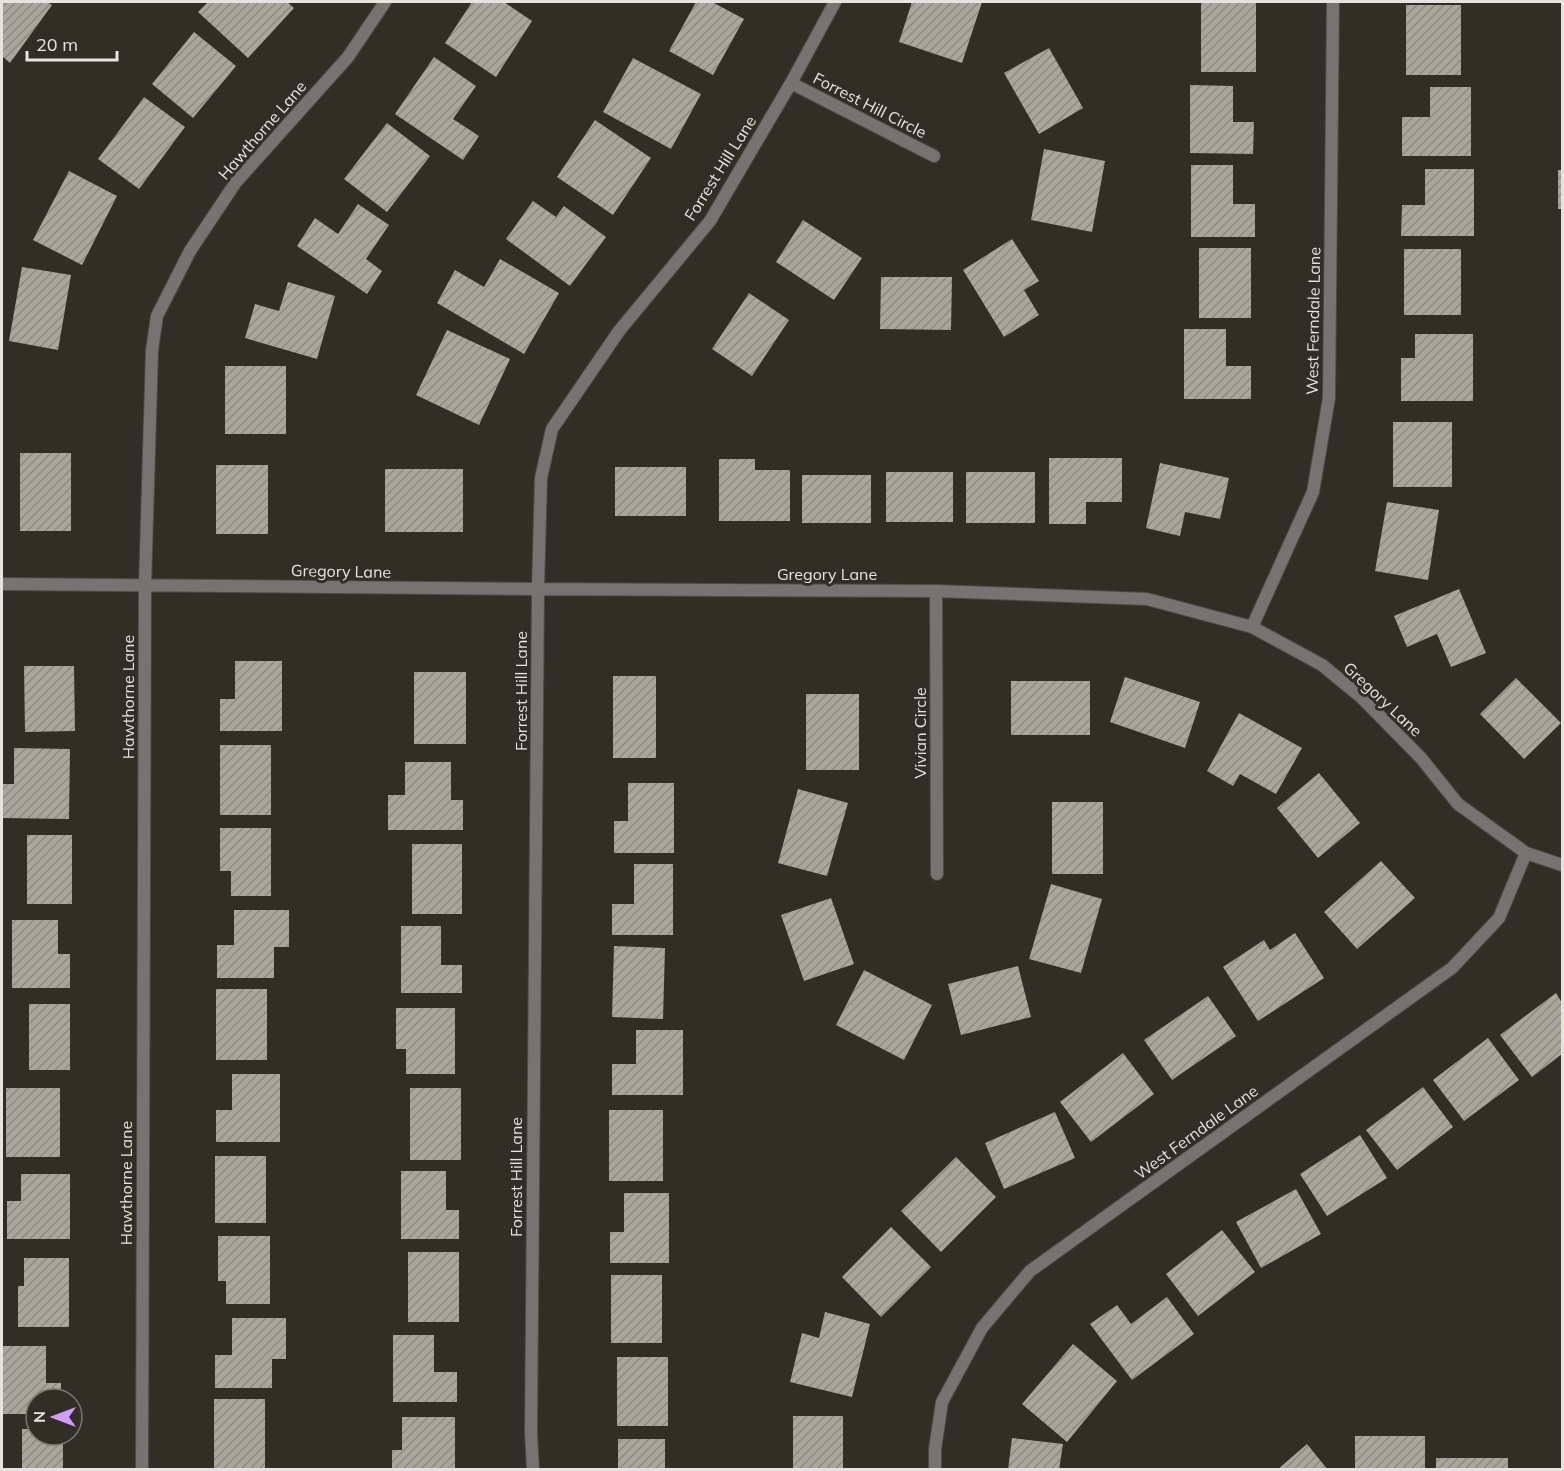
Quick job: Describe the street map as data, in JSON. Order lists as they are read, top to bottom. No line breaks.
{"streets":{"street":["Forrest Hill Circle","Hawthorne Lane","Forrest Hill Lane","West Ferndale Lane","Gregory Lane","Vivian Circle"]},"crossings":[["Forrest Hill Circle","Forrest Hill Lane"],["Hawthorne Lane","Gregory Lane"],["Forrest Hill Lane","Gregory Lane"],["West Ferndale Lane","Gregory Lane"],["Gregory Lane","Vivian Circle"]],"scale_bar":"20 m","north":"left"}
